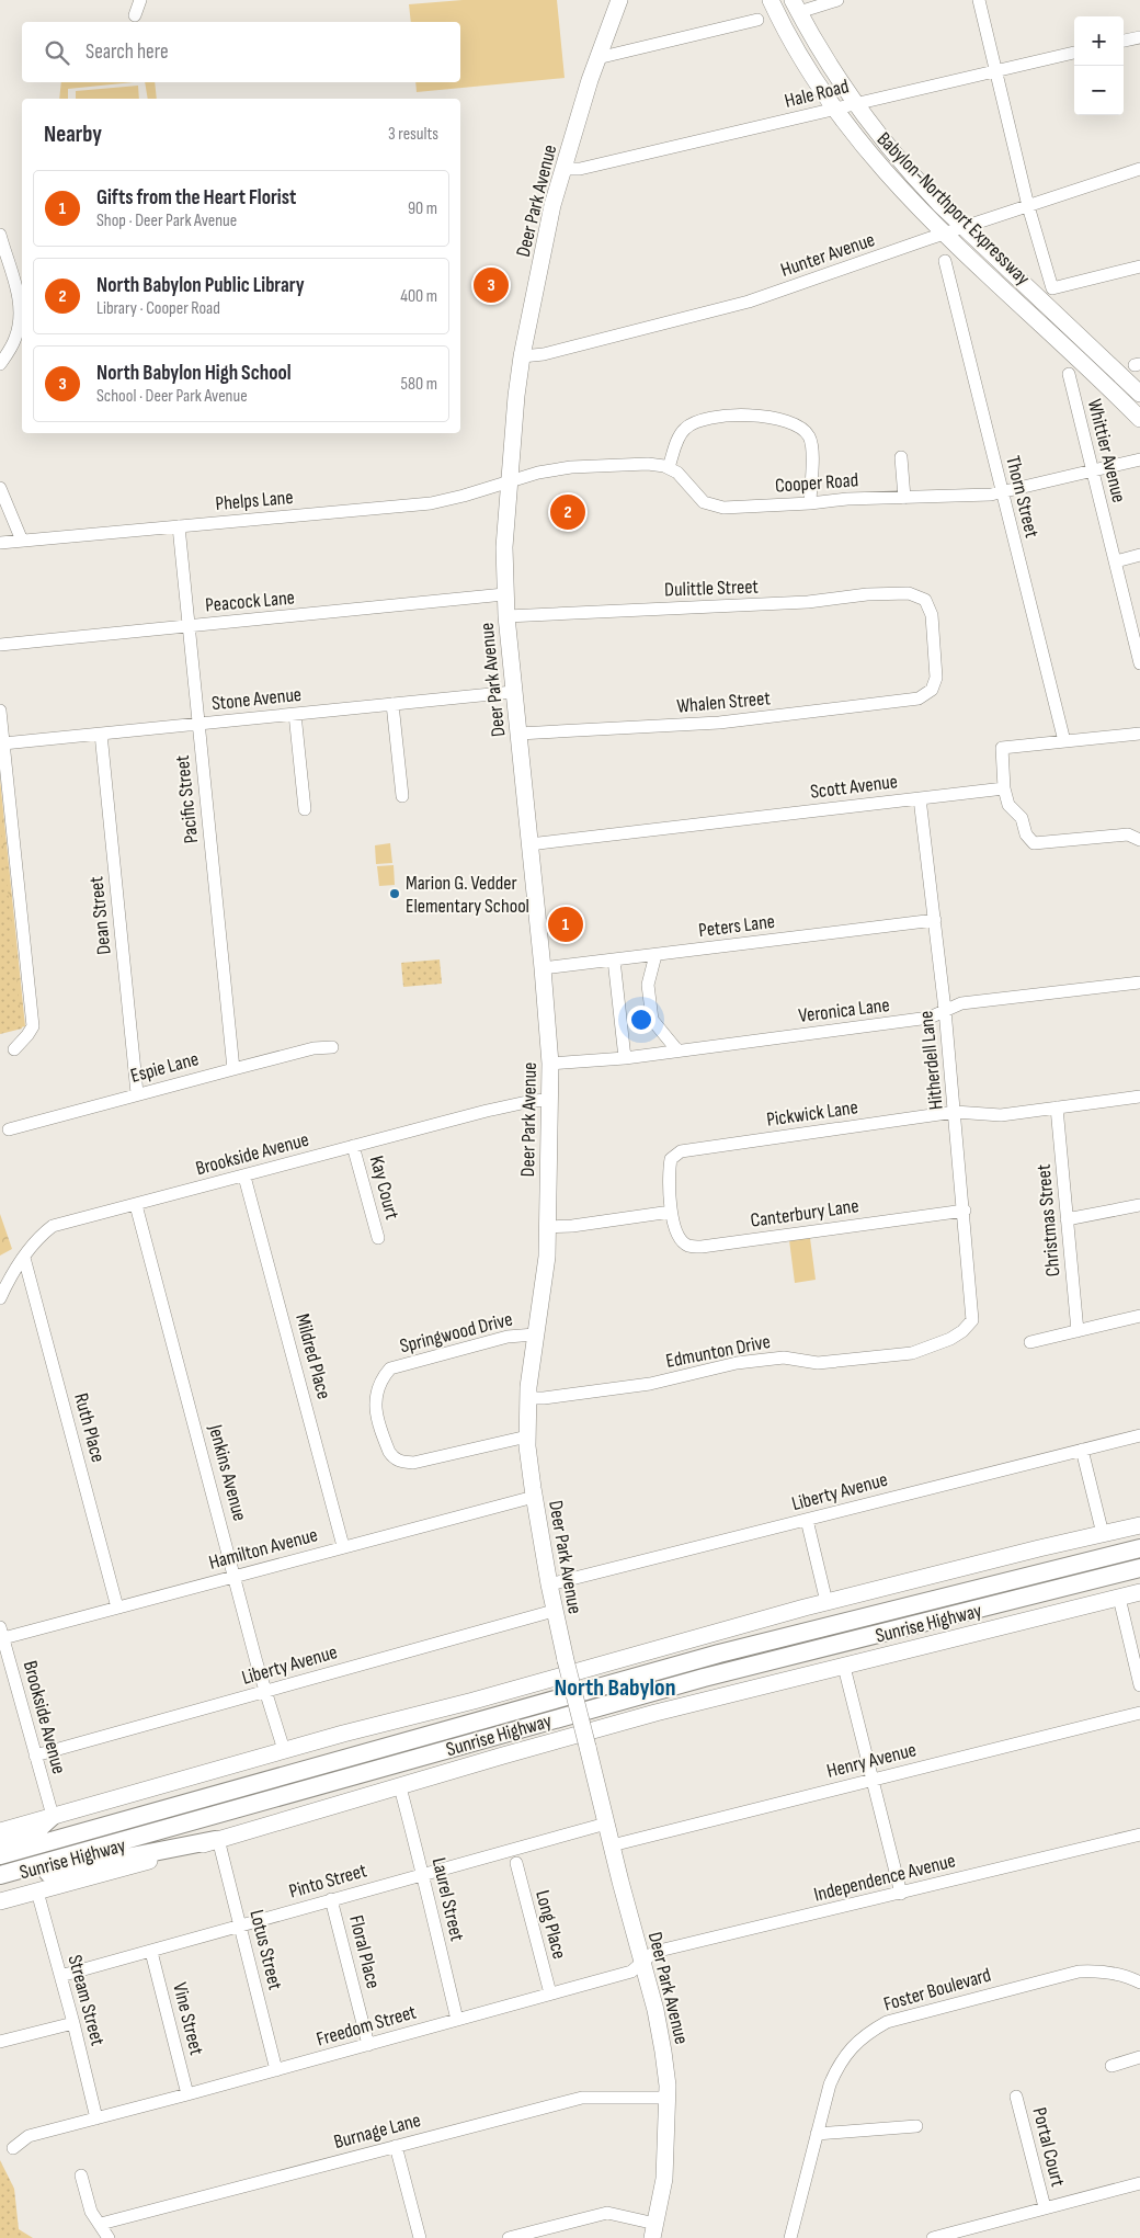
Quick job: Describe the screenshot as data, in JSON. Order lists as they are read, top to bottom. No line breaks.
{"streets":{"highway":["Sunrise Highway"],"main road":["Deer Park Avenue","Babylon-Northport Expressway"],"street":["Hale Road","Hunter Avenue","Whittier Avenue","Cooper Road","Thorn Street","Phelps Lane","Dulittle Street","Peacock Lane","Stone Avenue","Whalen Street","Scott Avenue","Pacific Street","Dean Street","Peters Lane","Veronica Lane","Hitherdell Lane","Espie Lane","Pickwick Lane","Brookside Avenue","Kay Court","Canterbury Lane","Christmas Street","Springwood Drive","Edmunton Drive","Mildred Place","Ruth Place","Jenkins Avenue","Liberty Avenue","Hamilton Avenue","Henry Avenue","Independence Avenue","Pinto Street","Laurel Street","Long Place","Lotus Street","Floral Place","Foster Boulevard","Stream Street","Vine Street","Freedom Street","Burnage Lane","Portal Court"]},"crossings":[["Hale Road","Deer Park Avenue"],["Hale Road","Babylon-Northport Expressway"],["Deer Park Avenue","Hunter Avenue"],["Deer Park Avenue","Phelps Lane"],["Deer Park Avenue","Dulittle Street"],["Deer Park Avenue","Peacock Lane"],["Deer Park Avenue","Stone Avenue"],["Deer Park Avenue","Whalen Street"],["Deer Park Avenue","Scott Avenue"],["Deer Park Avenue","Peters Lane"],["Deer Park Avenue","Veronica Lane"],["Deer Park Avenue","Brookside Avenue"],["Deer Park Avenue","Springwood Drive"],["Deer Park Avenue","Edmunton Drive"],["Deer Park Avenue","Liberty Avenue"],["Deer Park Avenue","Hamilton Avenue"],["Deer Park Avenue","Henry Avenue"],["Deer Park Avenue","Independence Avenue"],["Deer Park Avenue","Pinto Street"],["Deer Park Avenue","Freedom Street"],["Deer Park Avenue","Burnage Lane"],["Babylon-Northport Expressway","Hunter Avenue"],["Whittier Avenue","Cooper Road"],["Cooper Road","Thorn Street"],["Phelps Lane","Pacific Street"],["Dulittle Street","Whalen Street"],["Peacock Lane","Pacific Street"],["Stone Avenue","Pacific Street"],["Stone Avenue","Dean Street"],["Scott Avenue","Hitherdell Lane"],["Pacific Street","Espie Lane"],["Dean Street","Espie Lane"],["Peters Lane","Hitherdell Lane"],["Veronica Lane","Hitherdell Lane"],["Hitherdell Lane","Pickwick Lane"],["Hitherdell Lane","Canterbury Lane"],["Hitherdell Lane","Edmunton Drive"],["Pickwick Lane","Canterbury Lane"],["Pickwick Lane","Christmas Street"],["Brookside Avenue","Kay Court"],["Brookside Avenue","Mildred Place"],["Brookside Avenue","Ruth Place"],["Brookside Avenue","Jenkins Avenue"],["Brookside Avenue","Liberty Avenue"],["Brookside Avenue","Hamilton Avenue"],["Brookside Avenue","Sunrise Highway"],["Mildred Place","Hamilton Avenue"],["Ruth Place","Hamilton Avenue"],["Jenkins Avenue","Liberty Avenue"],["Jenkins Avenue","Hamilton Avenue"],["Jenkins Avenue","Sunrise Highway"],["Sunrise Highway","Laurel Street"],["Sunrise Highway","Lotus Street"],["Sunrise Highway","Stream Street"],["Independence Avenue","Freedom Street"],["Pinto Street","Laurel Street"],["Pinto Street","Lotus Street"],["Pinto Street","Floral Place"],["Pinto Street","Stream Street"],["Pinto Street","Vine Street"],["Laurel Street","Freedom Street"],["Long Place","Freedom Street"],["Lotus Street","Freedom Street"],["Floral Place","Freedom Street"],["Stream Street","Freedom Street"],["Vine Street","Freedom Street"]],"districts":["North Babylon"],"places":["Marion G. Vedder Elementary School"],"page":{"map_buttons":["+","−"],"search":"Search here","heading":["Nearby","3 results"],"list":[{"mark":"1","name":"Gifts from the Heart Florist","note":"Shop · Deer Park Avenue","value":"90 m"},{"mark":"2","name":"North Babylon Public Library","note":"Library · Cooper Road","value":"400 m"},{"mark":"3","name":"North Babylon High School","note":"School · Deer Park Avenue","value":"580 m"}],"pins":["3","2","1"]}}
